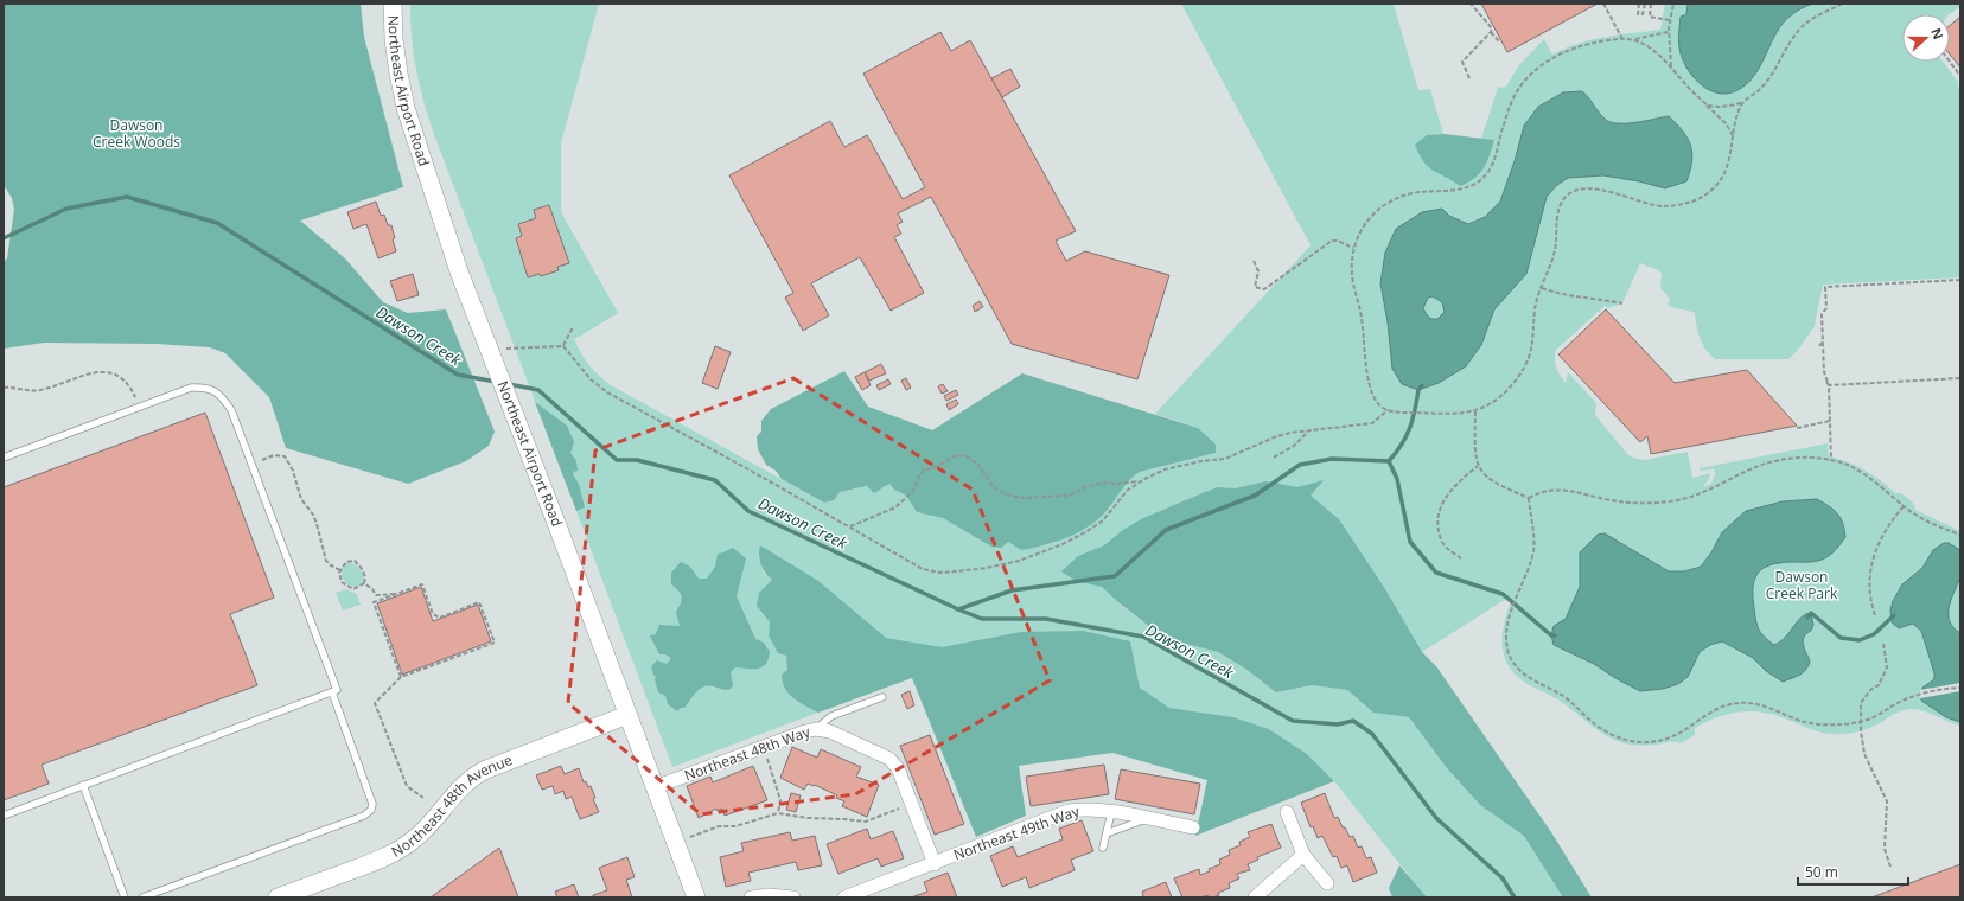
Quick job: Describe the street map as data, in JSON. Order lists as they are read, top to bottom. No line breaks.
{"streets":{"street":["Northeast Airport Road","Northeast 48th Way","Northeast 48th Avenue","Northeast 49th Way"]},"crossings":[["Northeast Airport Road","Northeast 48th Way"],["Northeast Airport Road","Northeast 48th Avenue"],["Northeast 48th Way","Northeast 49th Way"]],"water":["Dawson Creek"],"parks":["Dawson Creek Woods","Dawson Creek Park"],"scale_bar":"50 m","north":"right"}
